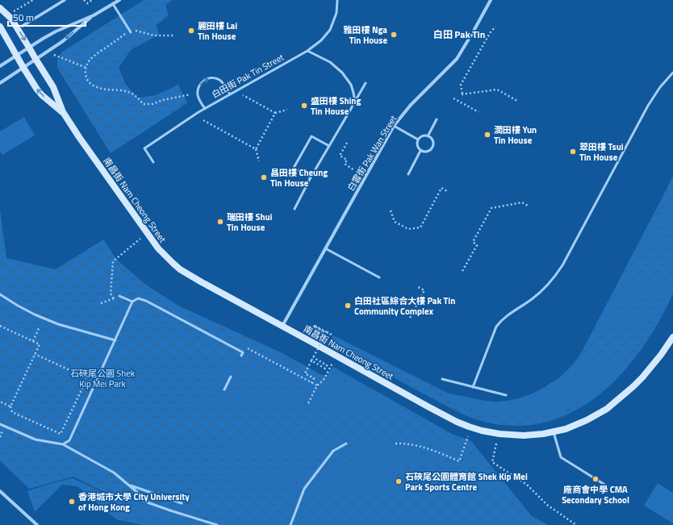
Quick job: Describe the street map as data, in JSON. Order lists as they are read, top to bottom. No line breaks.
{"streets":{"main road":["南昌街 Nam Cheong Street"],"street":["白雲街 Pak Wan Street"],"lane":["白田街 Pak Tin Street"]},"crossings":[["白雲街 Pak Wan Street","南昌街 Nam Cheong Street"]],"districts":["白田 Pak Tin"],"parks":["石硤尾公園 Shek Kip Mei Park"],"places":["麗田樓 Lai Tin House","雅田樓 Nga Tin House","盛田樓 Shing Tin House","潤田樓 Yun Tin House","翠田樓 Tsui Tin House","昌田樓 Cheung Tin House","瑞田樓 Shui Tin House","白田社區綜合大樓 Pak Tin Community Complex","廠商會中學 CMA Secondary School","石硤尾公園體育館 Shek Kip Mei Park Sports Centre","香港城市大學 City University of Hong Kong"],"scale_bar":"50 m"}
